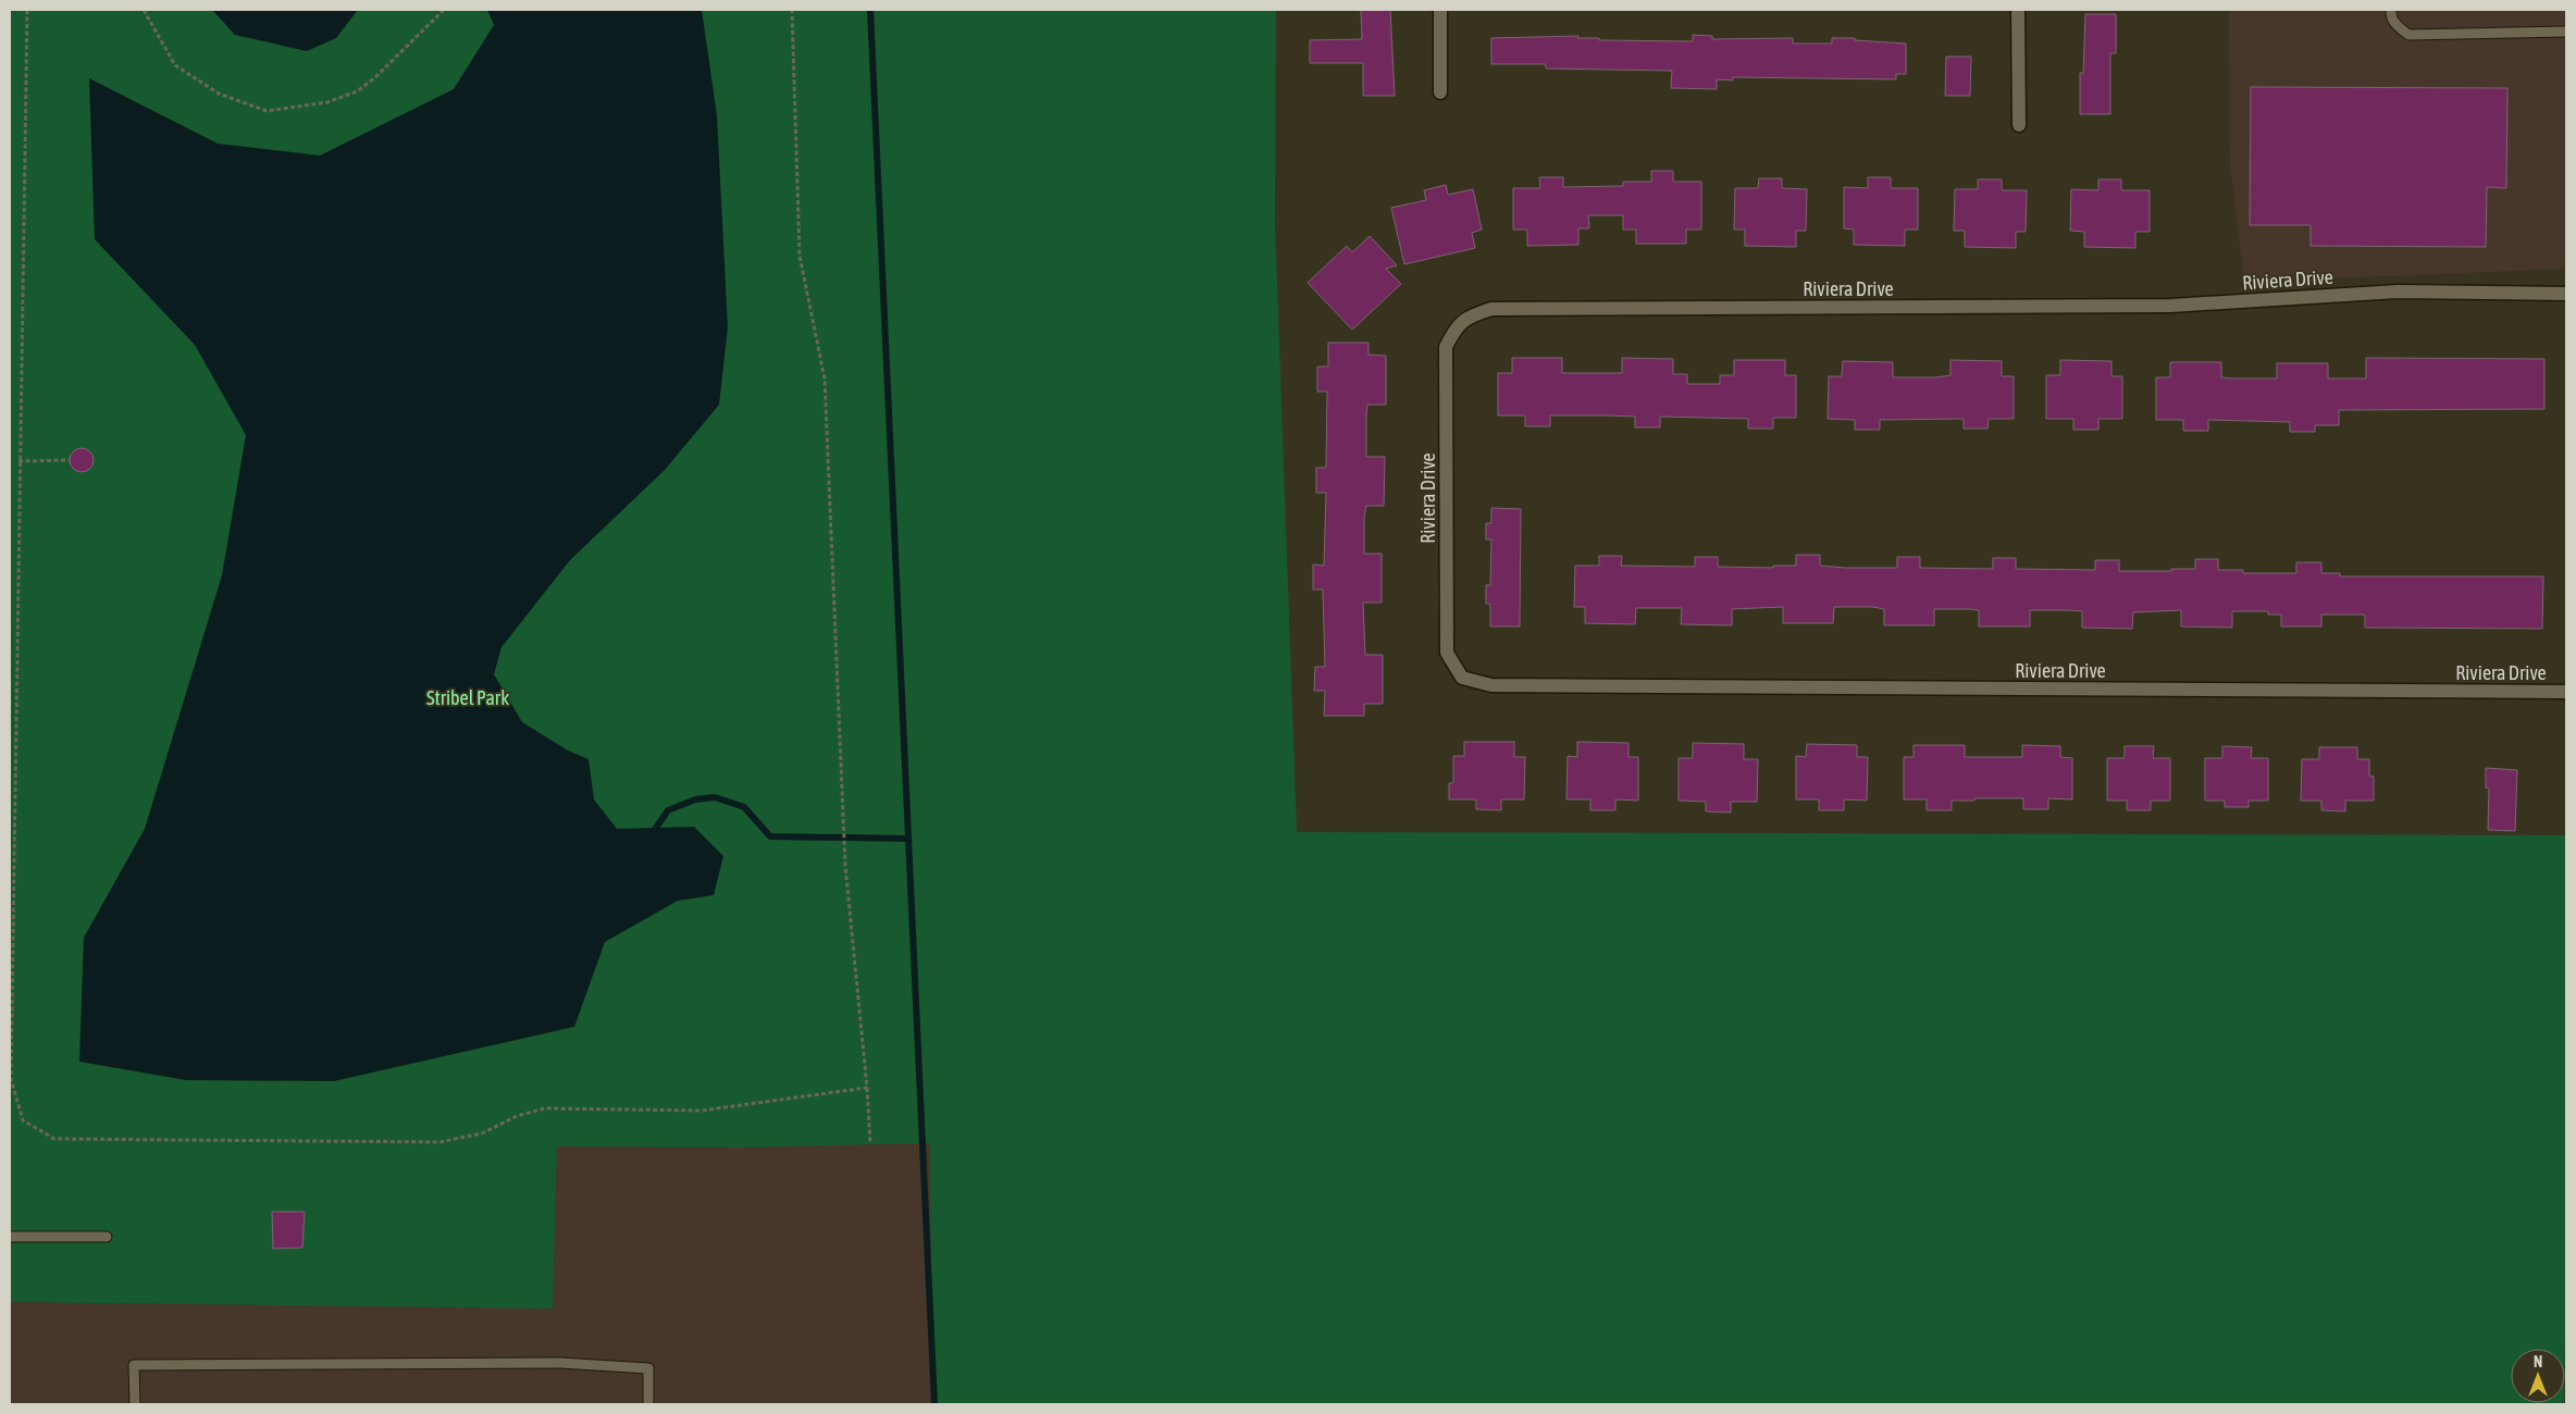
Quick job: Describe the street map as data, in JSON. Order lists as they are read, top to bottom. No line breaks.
{"streets":{"street":["Riviera Drive"]},"parks":["Stribel Park"],"north":"top"}
